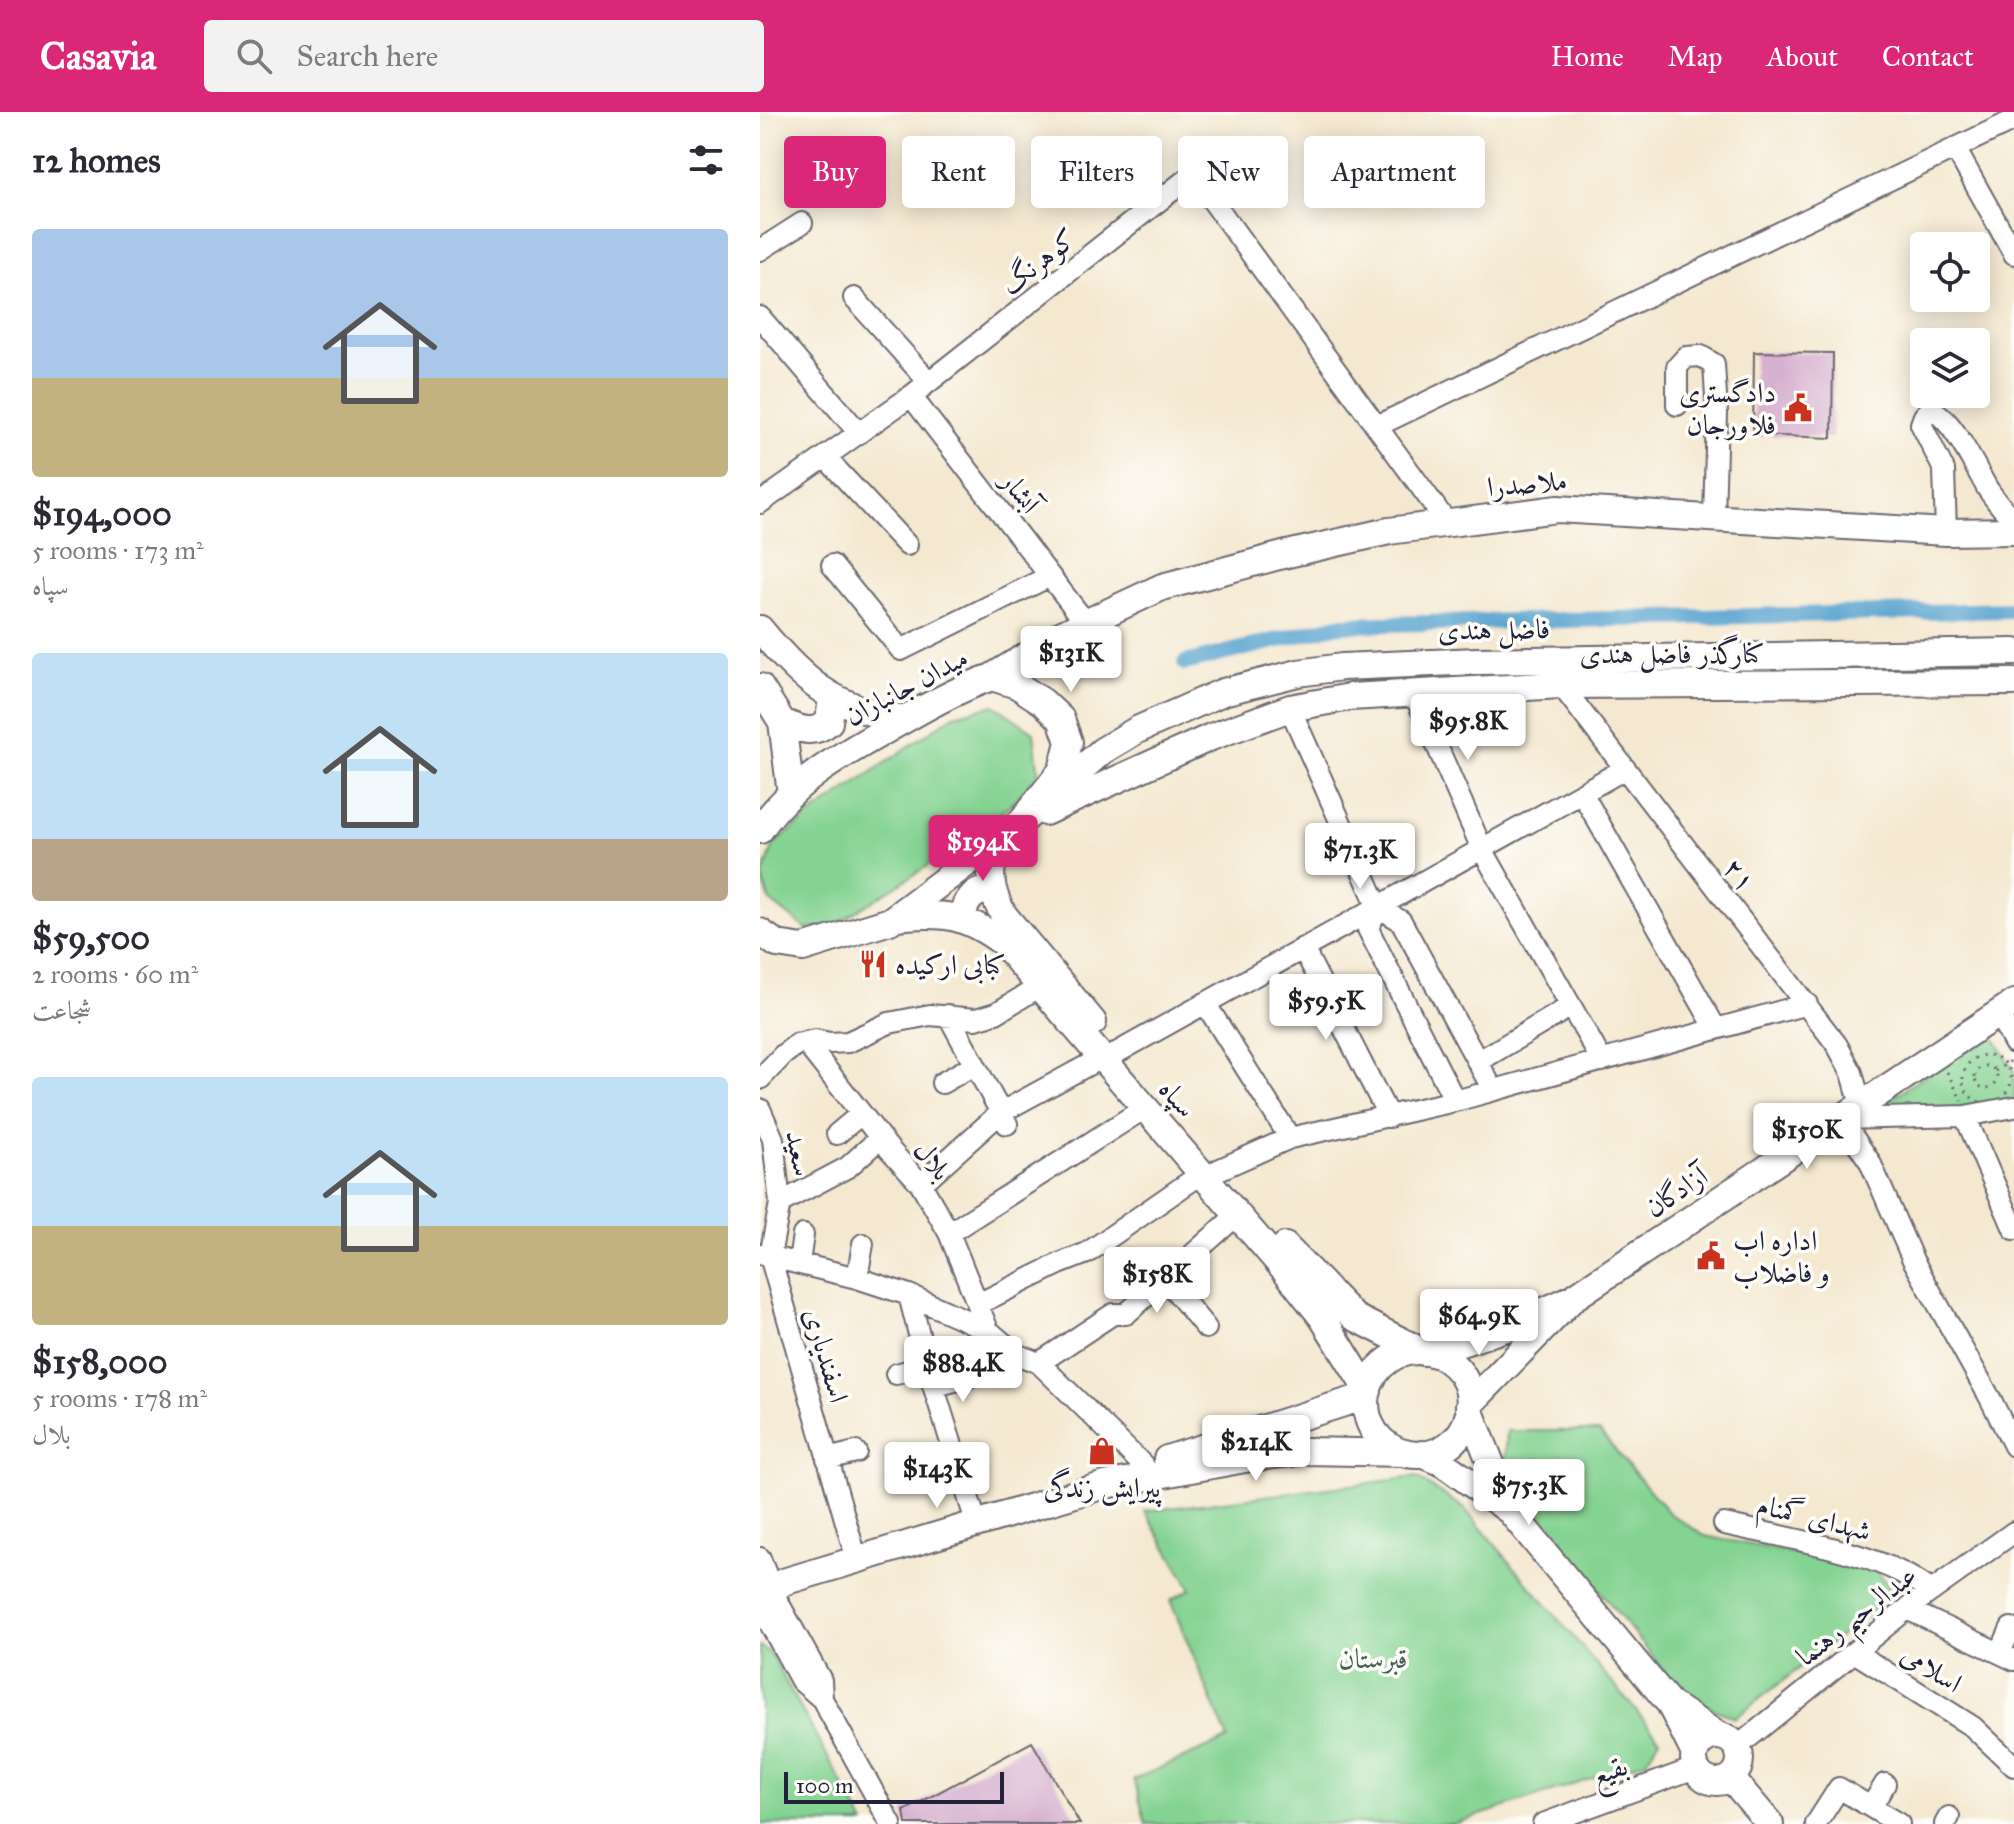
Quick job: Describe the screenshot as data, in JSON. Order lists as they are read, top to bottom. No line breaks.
{"streets":{"main road":["ملاصدرا","فاضل هندی","کنارگذر فاضل هندی","میدان جانبازان","سپاه","آزادگان"],"street":["کوهرنگ","آبشار","۲۱","سعید","بلال","اسفندیاری","شهدای گمنام","عبدالرحیم رهنما","اسلامی","بقیع"]},"crossings":[["کوهرنگ","ملاصدرا"],["کوهرنگ","آبشار"],["ملاصدرا","آبشار"],["ملاصدرا","میدان جانبازان"],["فاضل هندی","کنارگذر فاضل هندی"],["فاضل هندی","میدان جانبازان"],["کنارگذر فاضل هندی","میدان جانبازان"],["کنارگذر فاضل هندی","۲۱"],["میدان جانبازان","سپاه"],["۲۱","آزادگان"],["سعید","بلال"],["سعید","اسفندیاری"],["بلال","اسفندیاری"],["شهدای گمنام","عبدالرحیم رهنما"],["عبدالرحیم رهنما","اسلامی"],["عبدالرحیم رهنما","بقیع"]],"parks":["قبرستان"],"places":{"public building":["دادگستری فلاورجان","اداره اب و فاضلاب"],"restaurant":["کبابی ارکیده"],"shop":["پیرایش زندگی"]},"scale_bar":"100 m","page":{"header":"Casavia","search":"Search here","nav":["Home","Map","About","Contact"],"heading":"12 homes","chip":["Buy","Rent","Filters","New","Apartment"],"list":[{"name":"$194,000","note":"5 rooms · 173 m² · سپاه"},{"name":"$59,500","note":"2 rooms · 60 m² · شجاعت"},{"name":"$158,000","note":"5 rooms · 178 m² · بلال"}],"price":["$131K","$95.8K","$194K","$71.3K","$59.5K","$150K","$158K","$64.9K","$88.4K","$214K","$143K","$75.3K"],"scale":"100 m"}}
